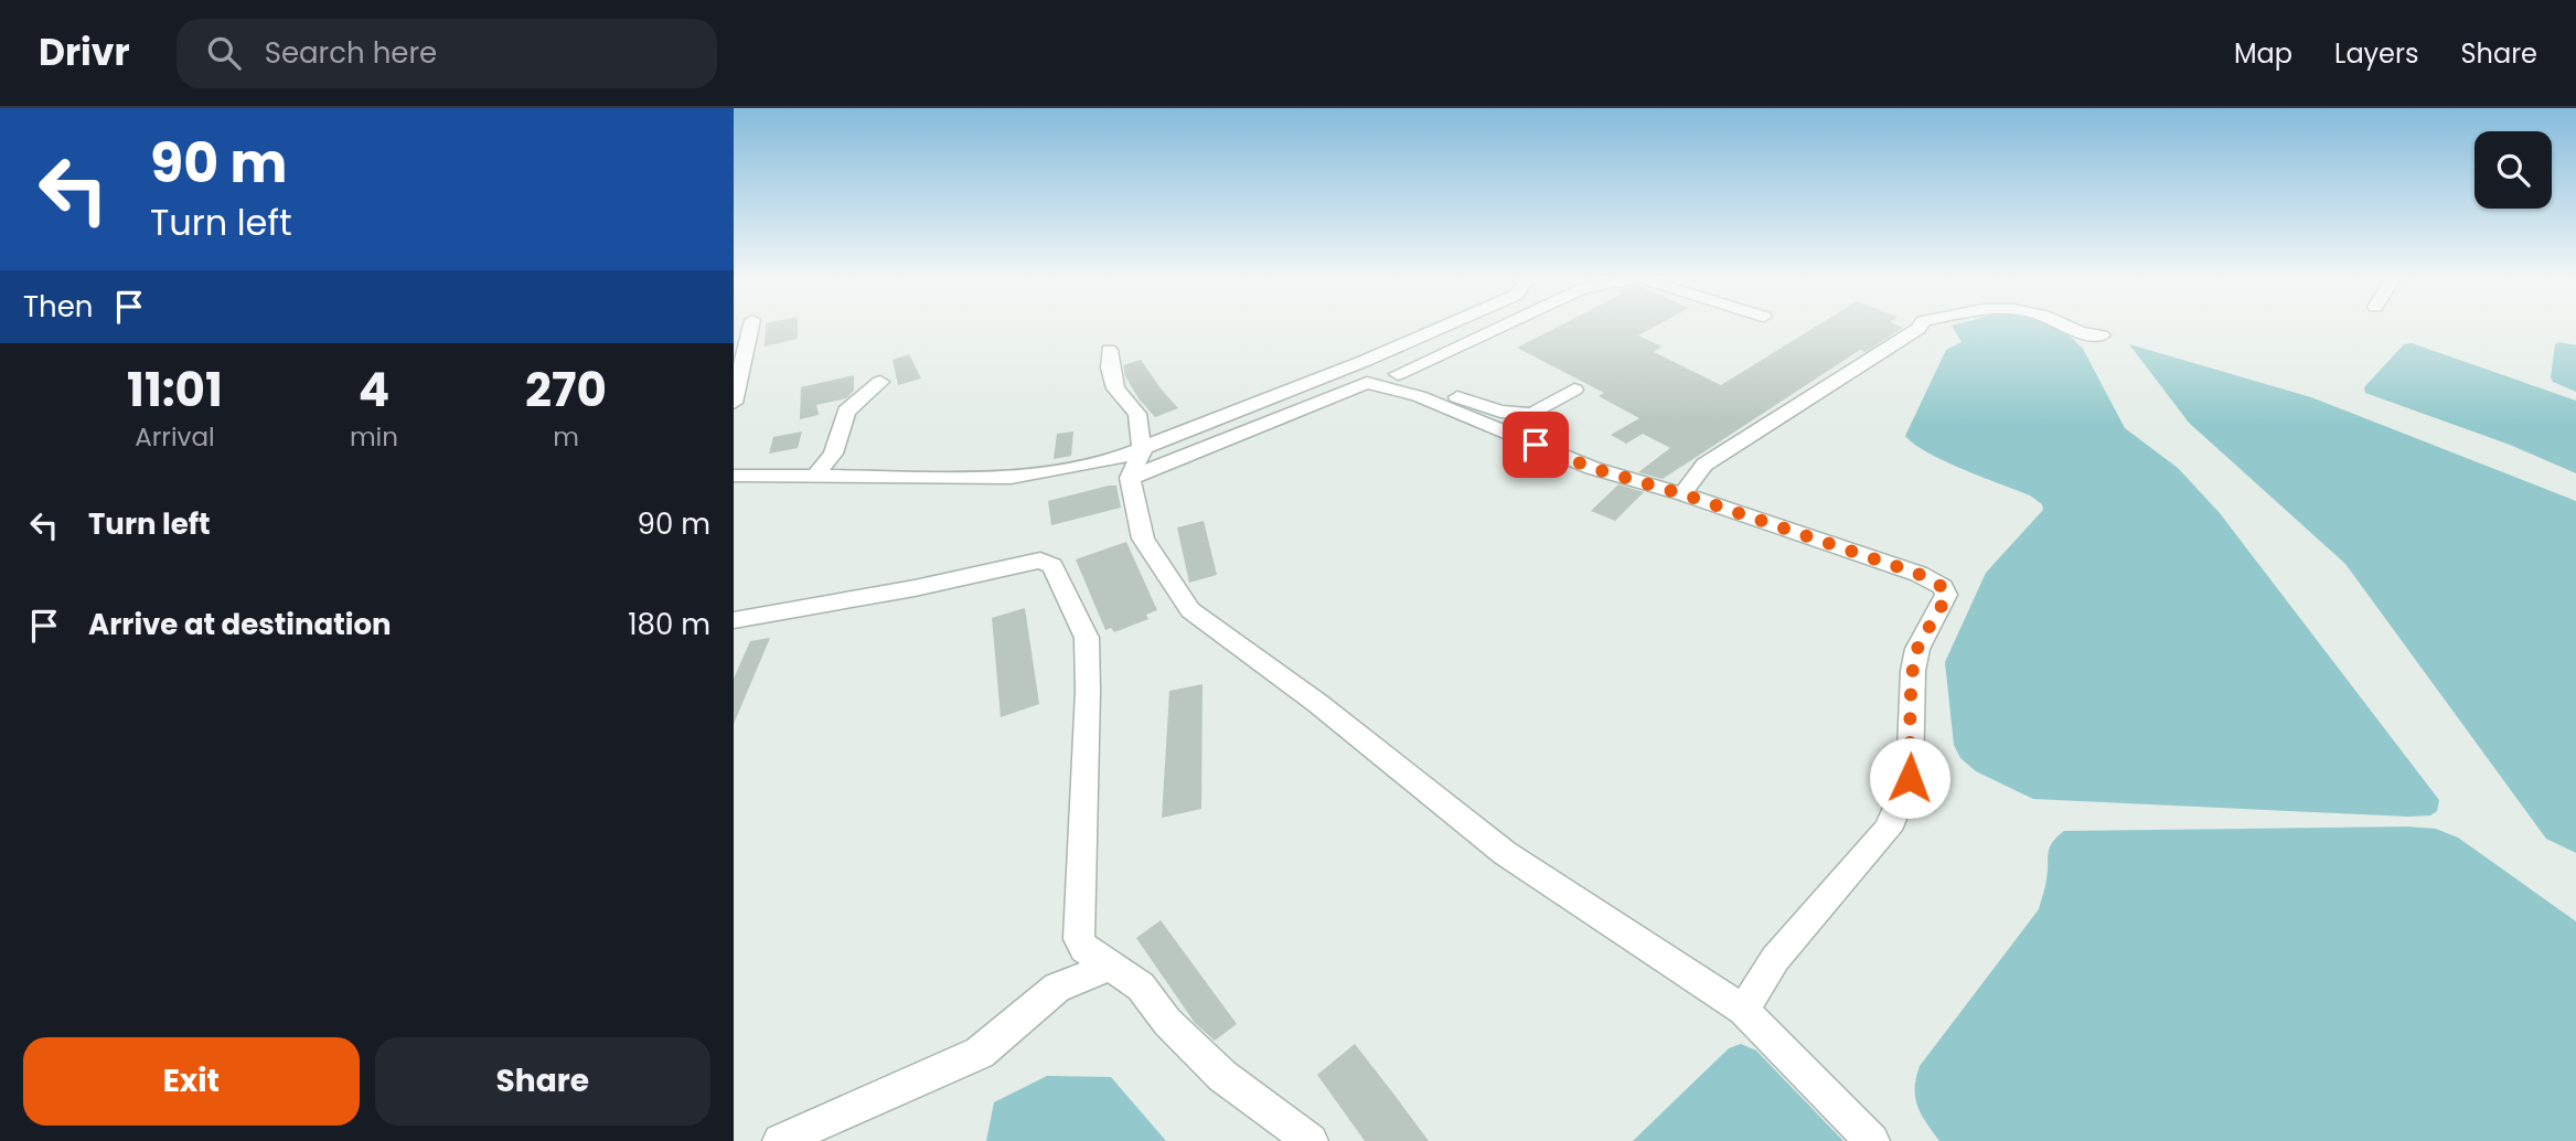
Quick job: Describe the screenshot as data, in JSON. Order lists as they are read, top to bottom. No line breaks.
{"page":{"header":"Drivr","search":"Search here","nav":["Map","Layers","Share"],"turn":["90 m","Turn left"],"then":"Then","eta":["11:01","Arrival","4","min","270","m"],"list":[{"name":"Turn left","value":"90 m"},{"name":"Arrive at destination","value":"180 m"}],"buttons":["Exit","Share"]}}
